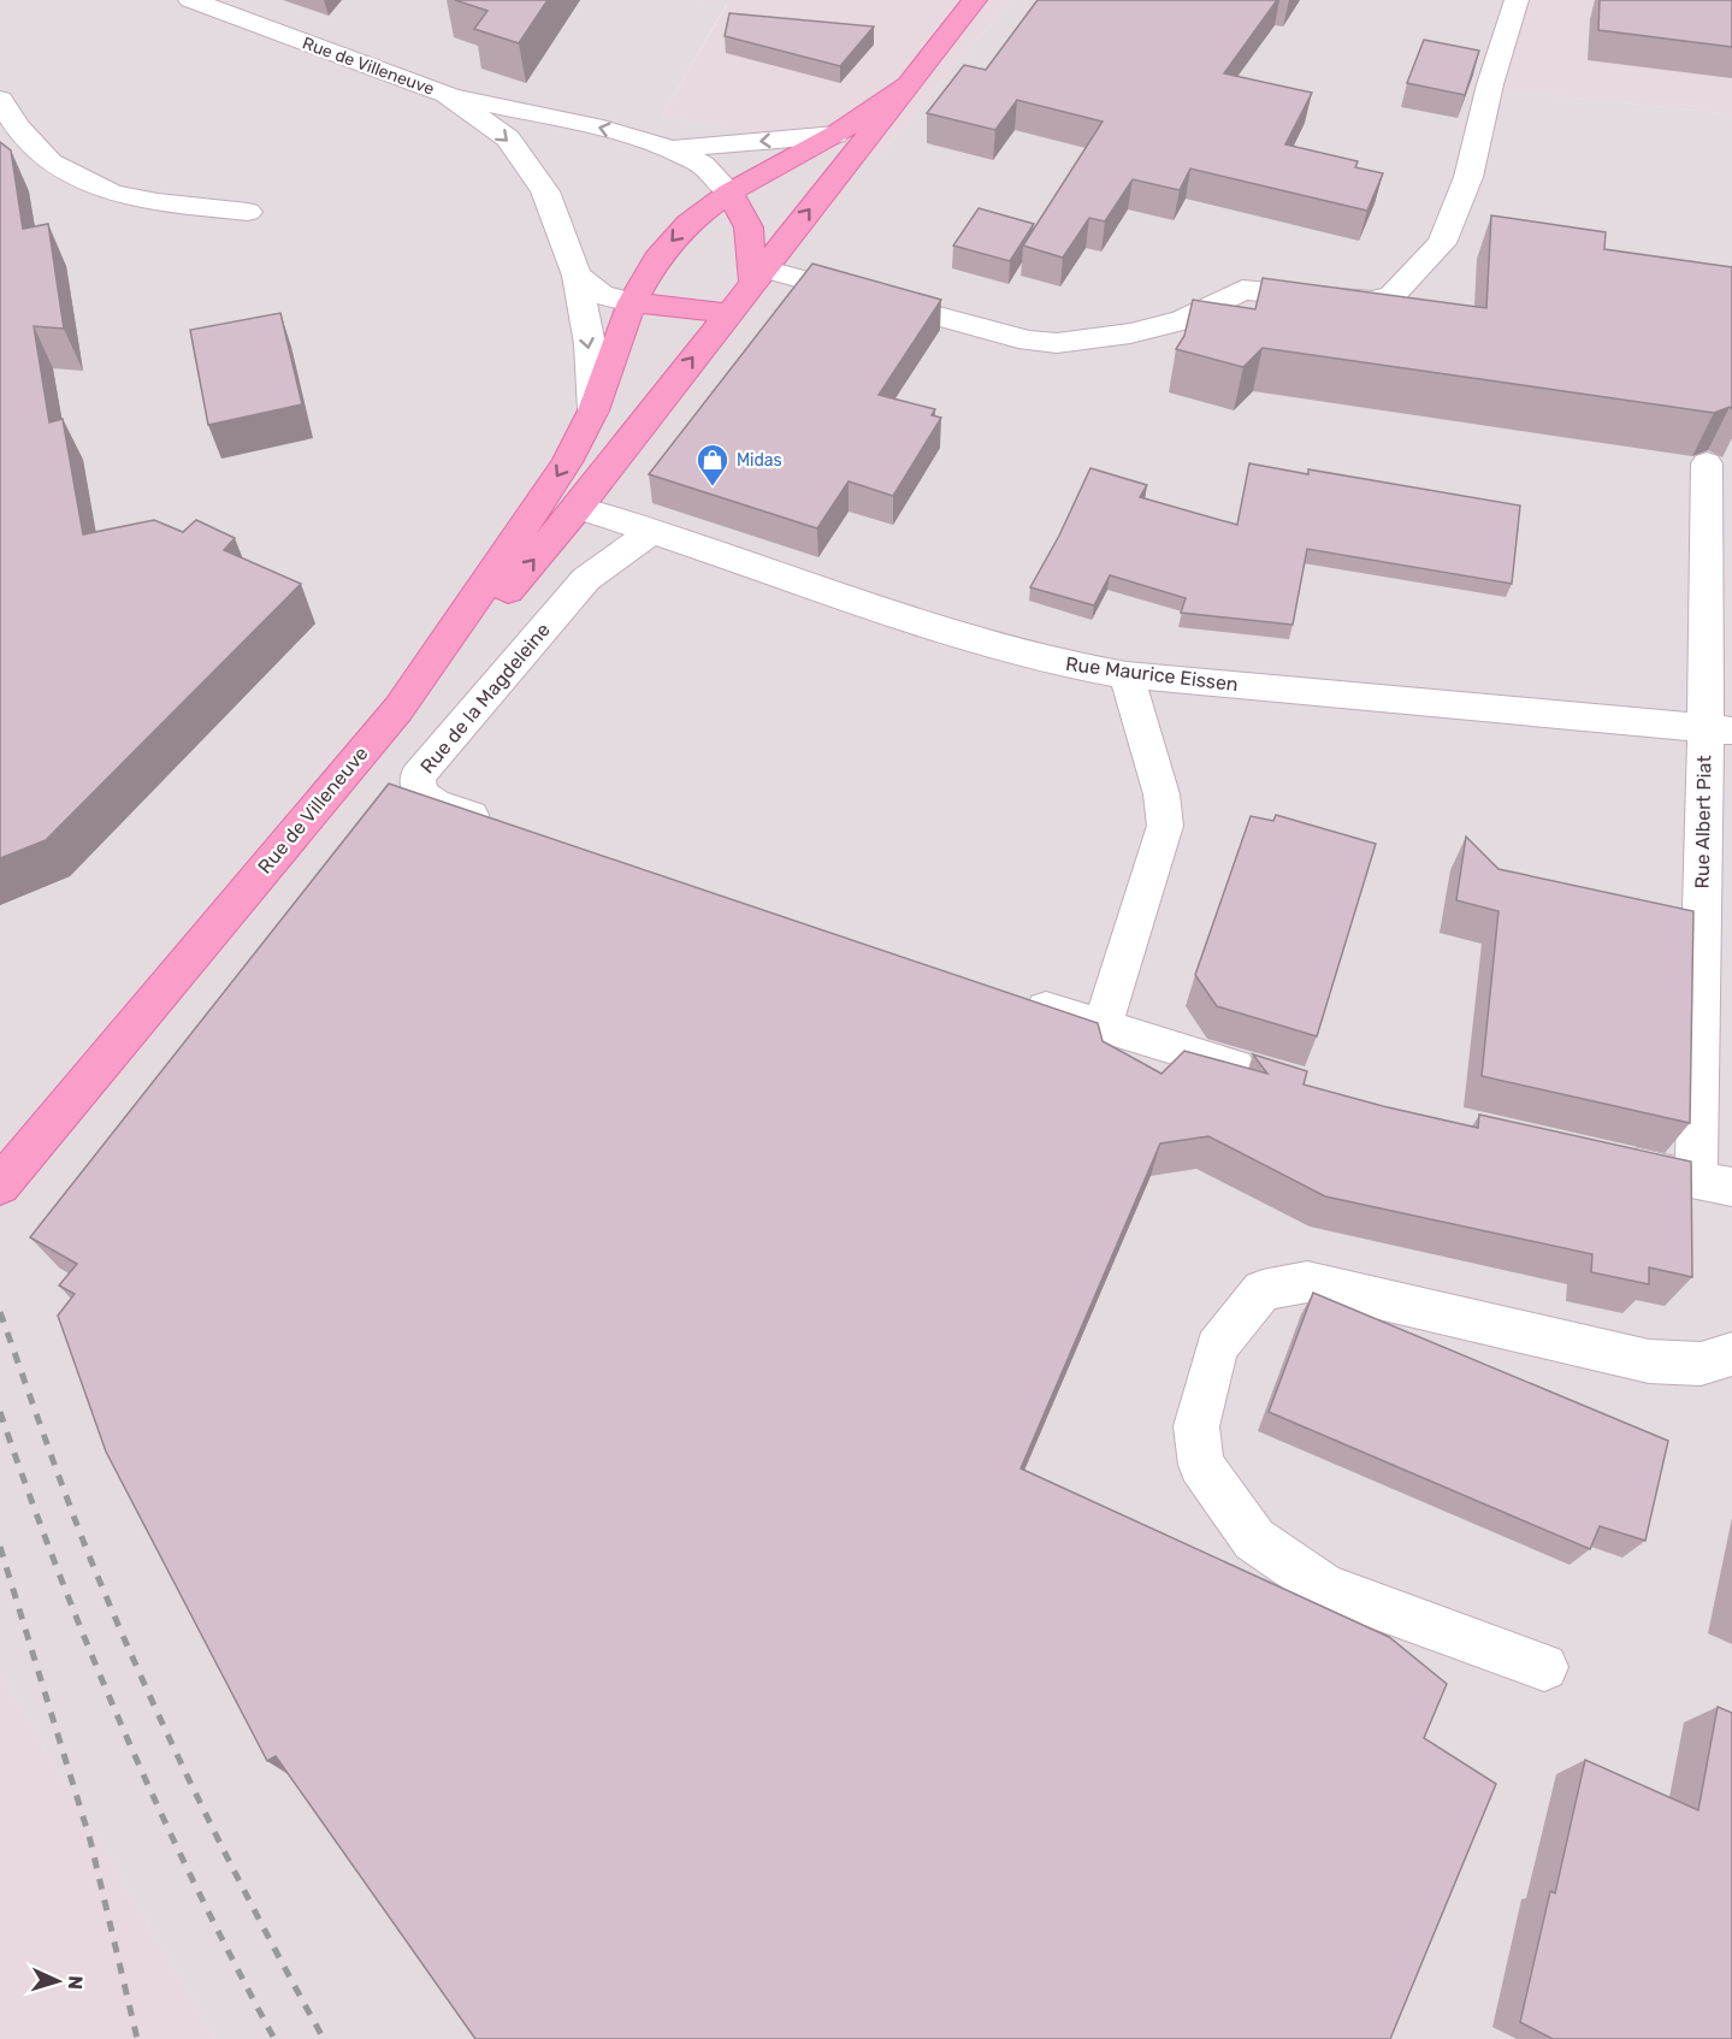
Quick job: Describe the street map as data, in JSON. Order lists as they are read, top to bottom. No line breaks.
{"streets":{"main road":["Rue de Villeneuve"],"street":["Rue Maurice Eissen","Rue de la Magdeleine","Rue Albert Piat"]},"crossings":[["Rue Maurice Eissen","Rue de la Magdeleine"],["Rue Maurice Eissen","Rue Albert Piat"]],"one_way":["Rue de Villeneuve"],"places":{"shop":["Midas"]},"north":"right"}
